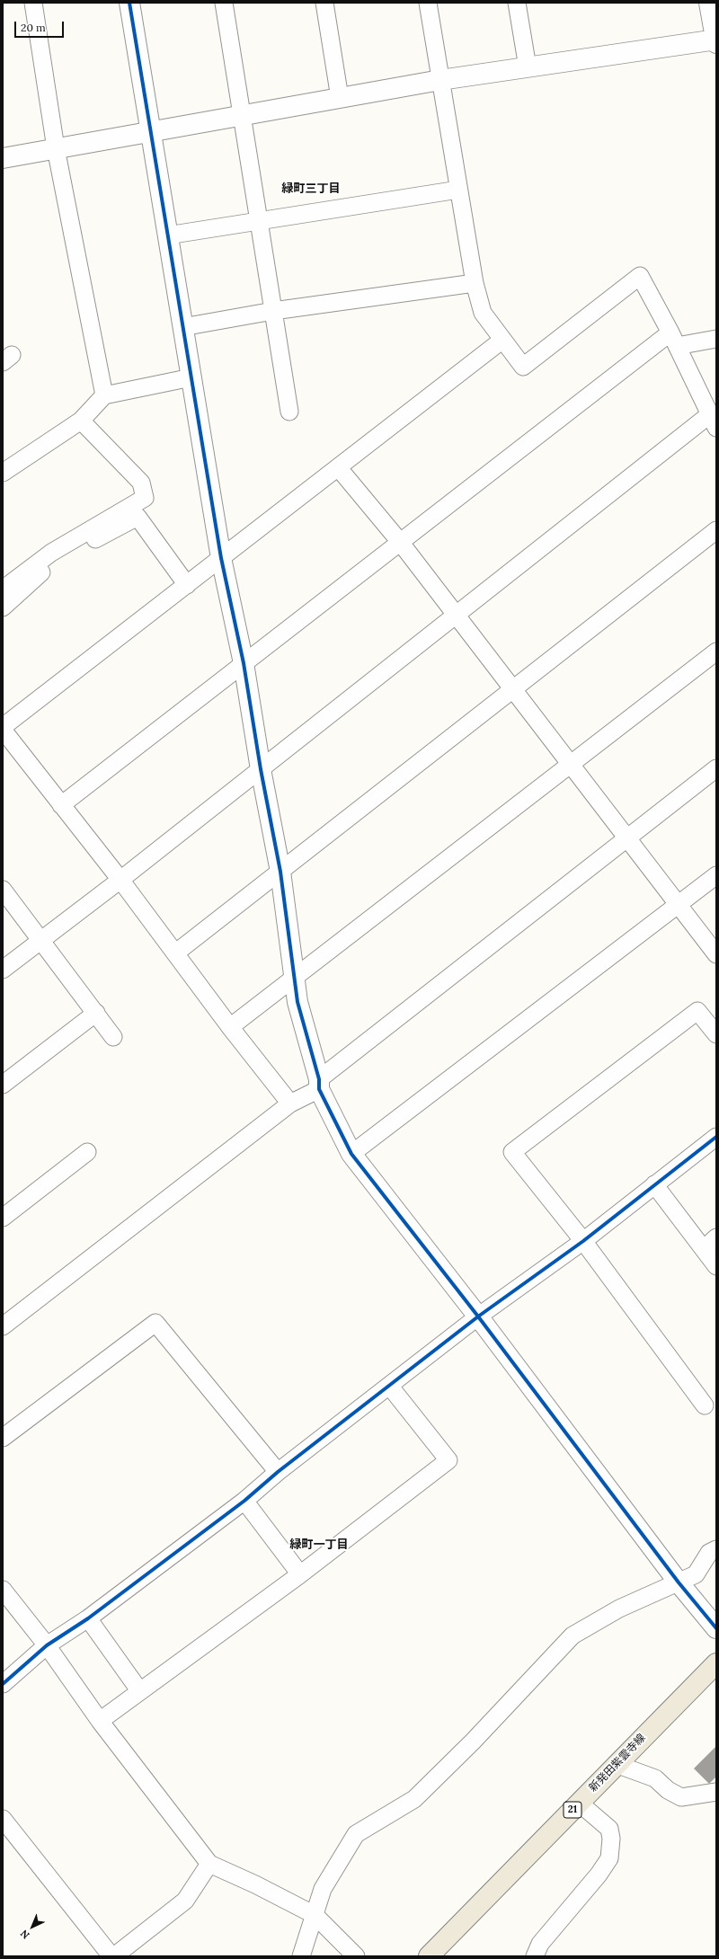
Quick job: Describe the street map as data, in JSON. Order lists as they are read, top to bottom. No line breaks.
{"streets":{"main road":["新発田紫雲寺線","21"]},"districts":["緑町三丁目","緑町一丁目"],"scale_bar":"20 m","north":"bottom left"}
